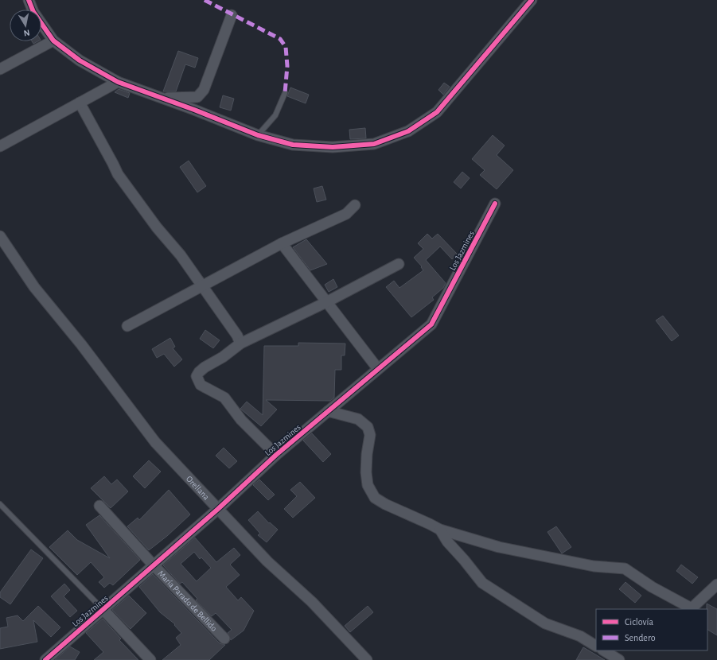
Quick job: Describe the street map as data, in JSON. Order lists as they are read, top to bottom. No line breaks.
{"streets":{"street":["Los Jazmines","Orellana","María Parado de Bellido"]},"crossings":[["Los Jazmines","Orellana"],["Los Jazmines","María Parado de Bellido"]],"legend":["Ciclovía","Sendero"],"north":"bottom"}
